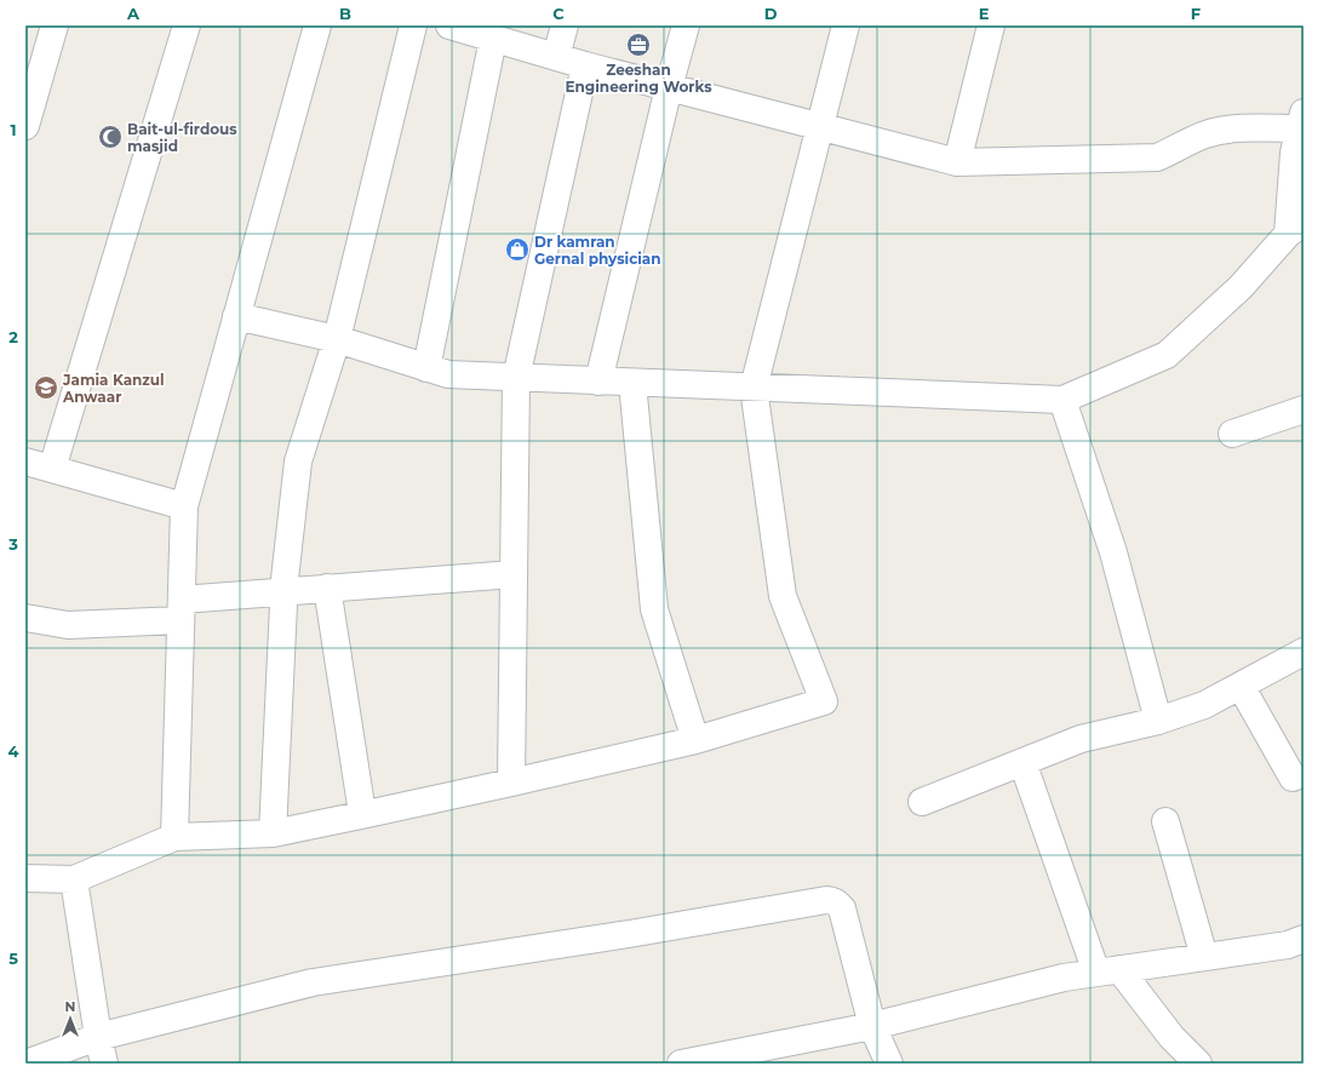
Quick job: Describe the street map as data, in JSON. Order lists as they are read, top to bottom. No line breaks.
{"places":{"office":["Zeeshan Engineering Works"],"mosque":["Bait-ul-firdous masjid"],"shop":["Dr kamran Gernal physician"],"school or university":["Jamia Kanzul Anwaar"]},"north":"top","grid":{"columns":["A","B","C","D","E","F"],"rows":["1","2","3","4","5"]}}
